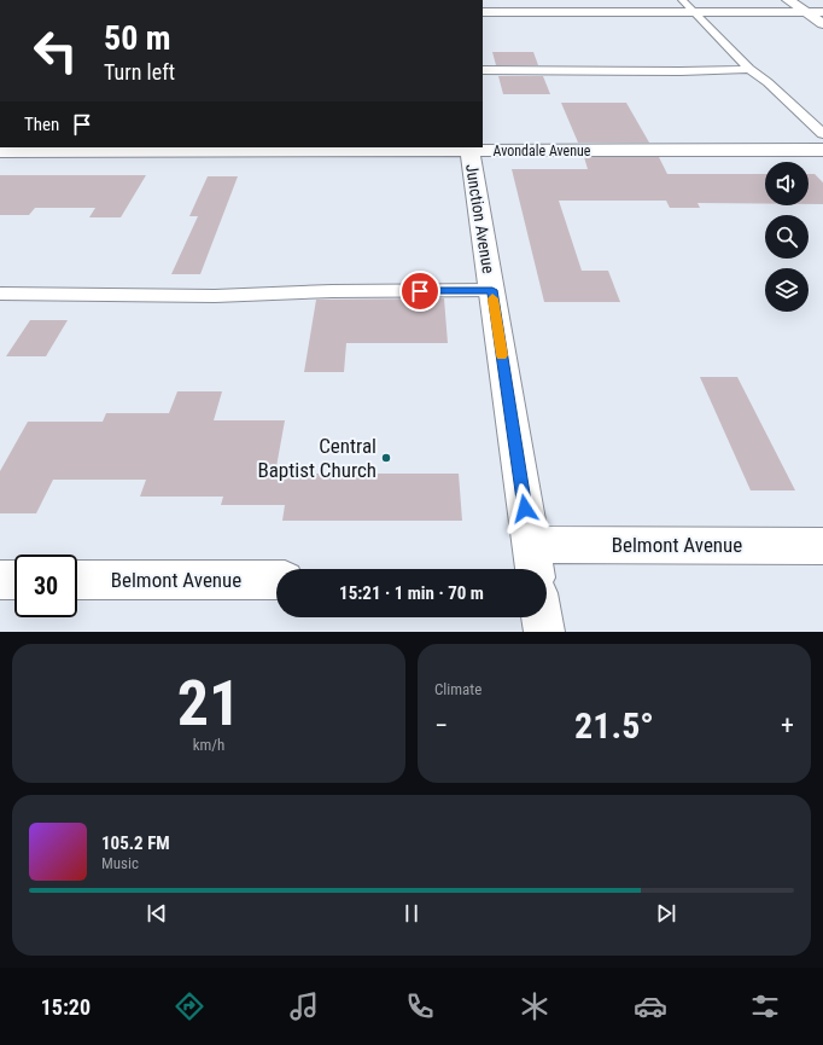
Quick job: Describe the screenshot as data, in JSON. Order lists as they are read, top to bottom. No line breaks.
{"streets":{"street":["Avondale Avenue","Junction Avenue","Belmont Avenue"]},"crossings":[["Avondale Avenue","Junction Avenue"],["Junction Avenue","Belmont Avenue"]],"places":["Central Baptist Church"],"page":{"turn":["50 m","Turn left"],"then":"Then","limit":"30","trip":"15:21 · 1 min · 70 m","tile":[["21","km/h"],"Climate"],"heat":["−","21.5°","+"],"song":["105.2 FM","Music"],"tabs":"15:20"}}
